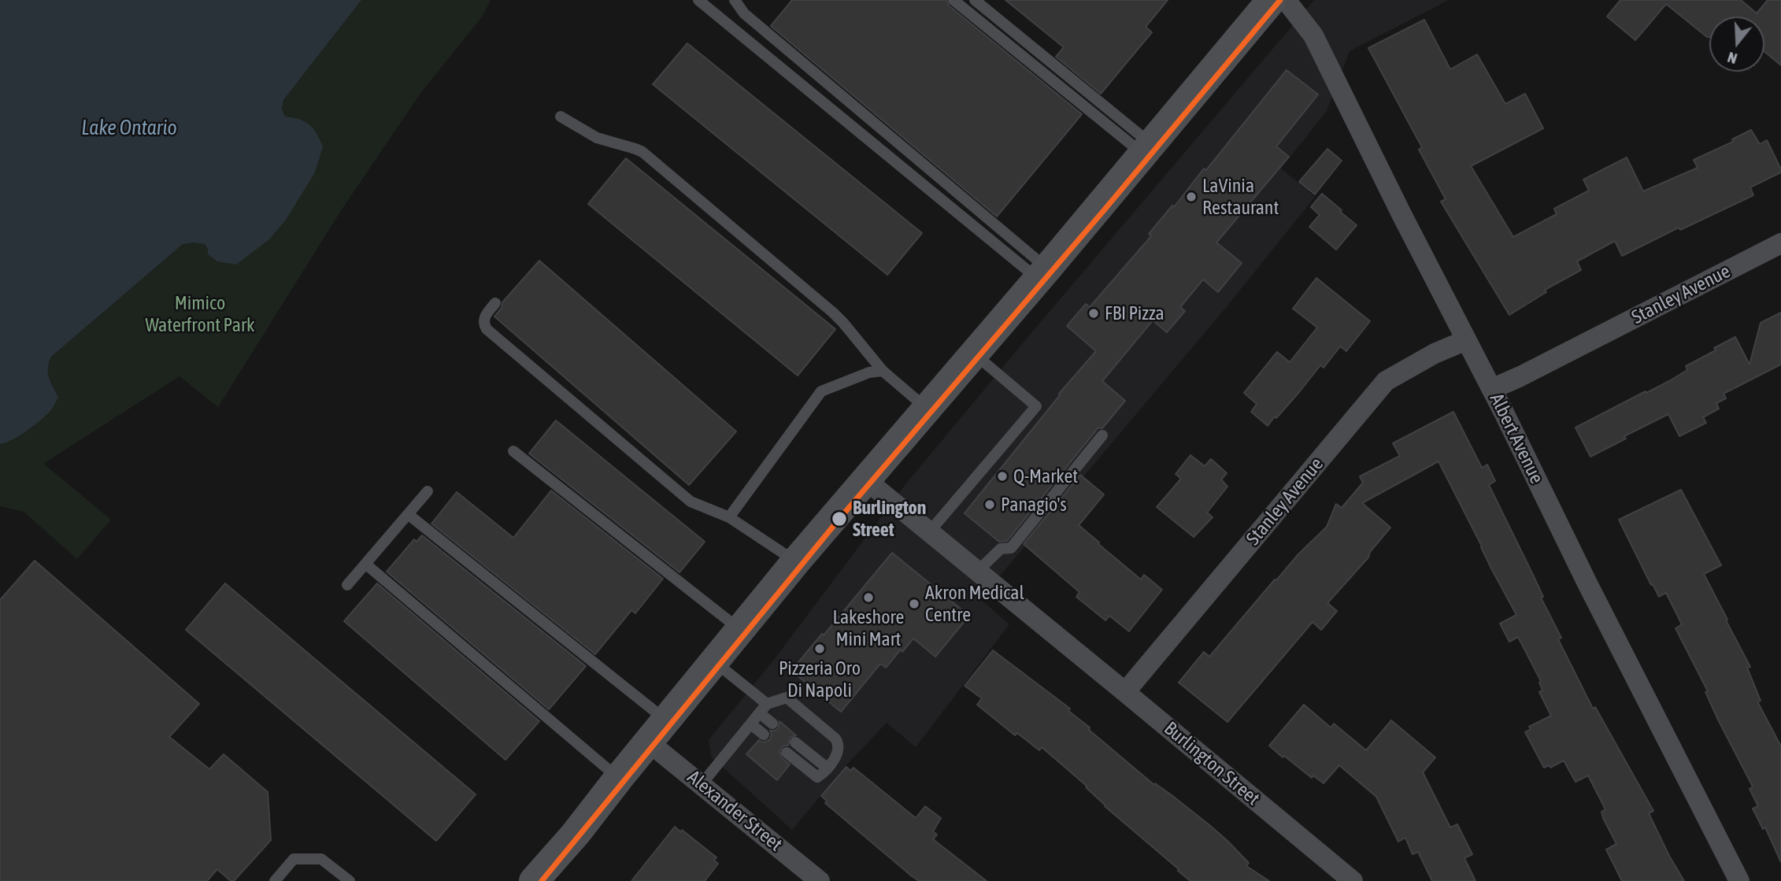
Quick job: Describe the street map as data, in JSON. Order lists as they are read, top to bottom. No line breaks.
{"streets":{"street":["Stanley Avenue","Albert Avenue","Burlington Street","Alexander Street"]},"crossings":[["Stanley Avenue","Albert Avenue"],["Stanley Avenue","Burlington Street"]],"water":["Lake Ontario"],"parks":["Mimico Waterfront Park"],"places":["LaVinia Restaurant","FBI Pizza","Q-Market","Panagio's","Burlington Street","Lakeshore Mini Mart","Akron Medical Centre","Pizzeria Oro Di Napoli"],"north":"bottom"}
